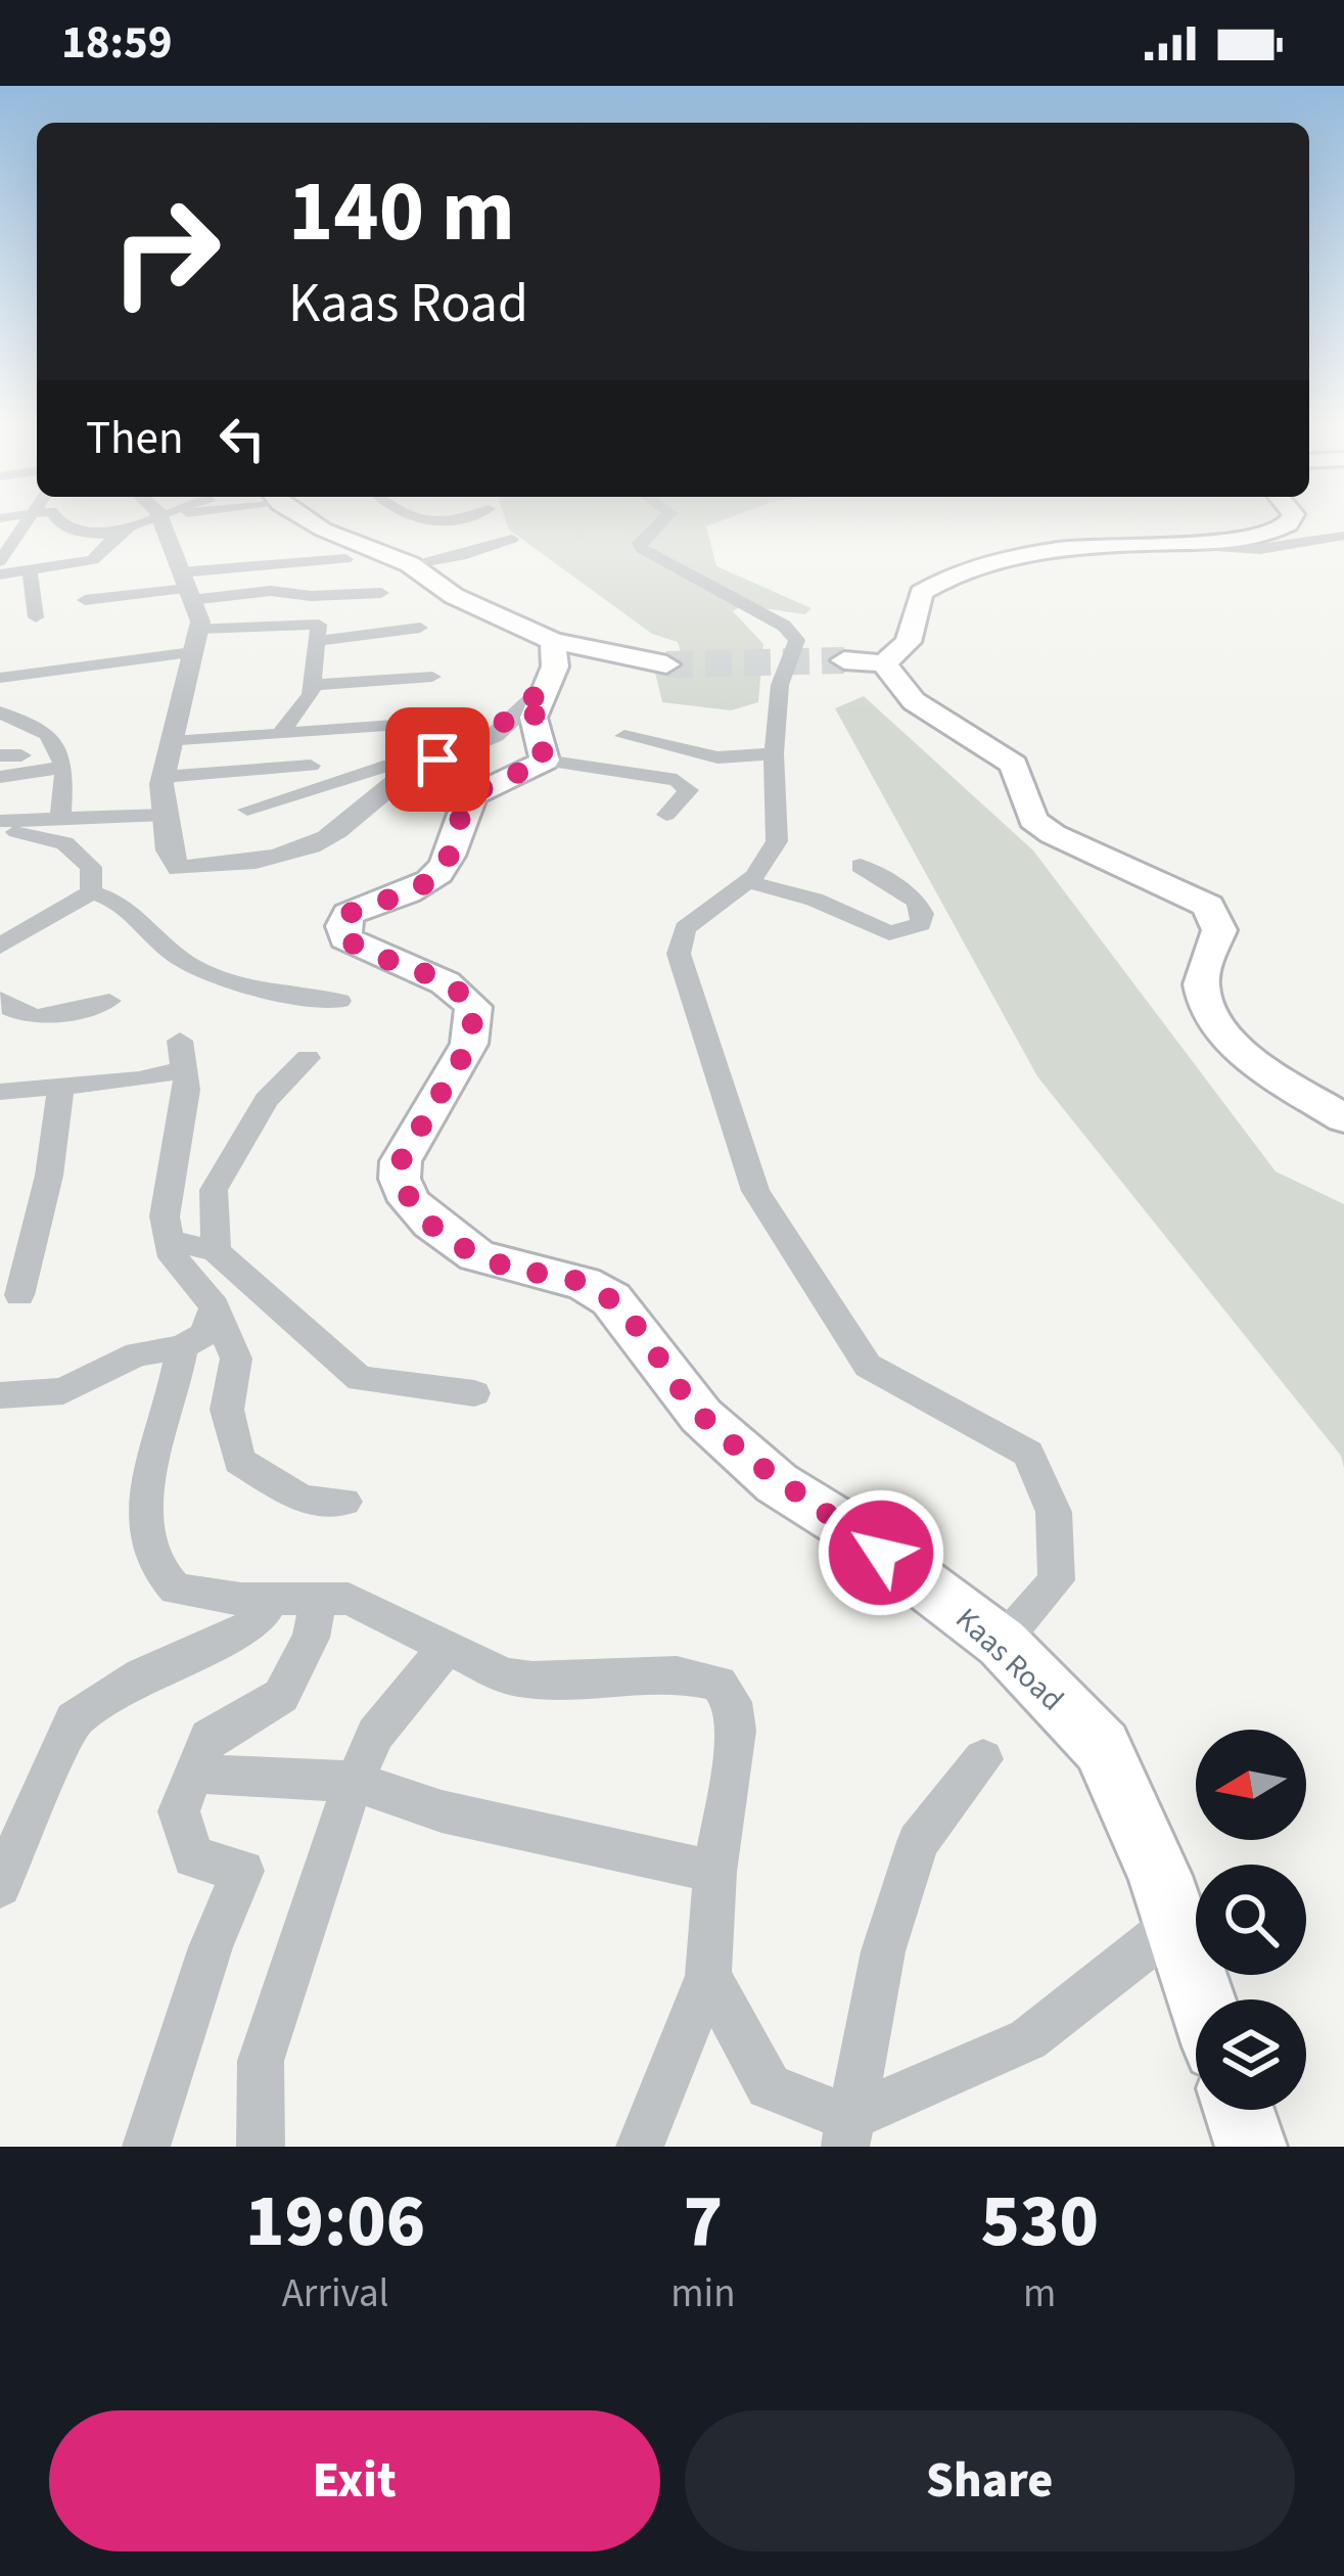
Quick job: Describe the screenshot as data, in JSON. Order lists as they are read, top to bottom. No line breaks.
{"streets":{"main road":["Kaas Road"]},"north":"left","page":{"status":"18:59","turn":["140 m","Kaas Road"],"then":"Then","eta":["19:06","Arrival","7","min","530","m"],"buttons":["Exit","Share"]}}
